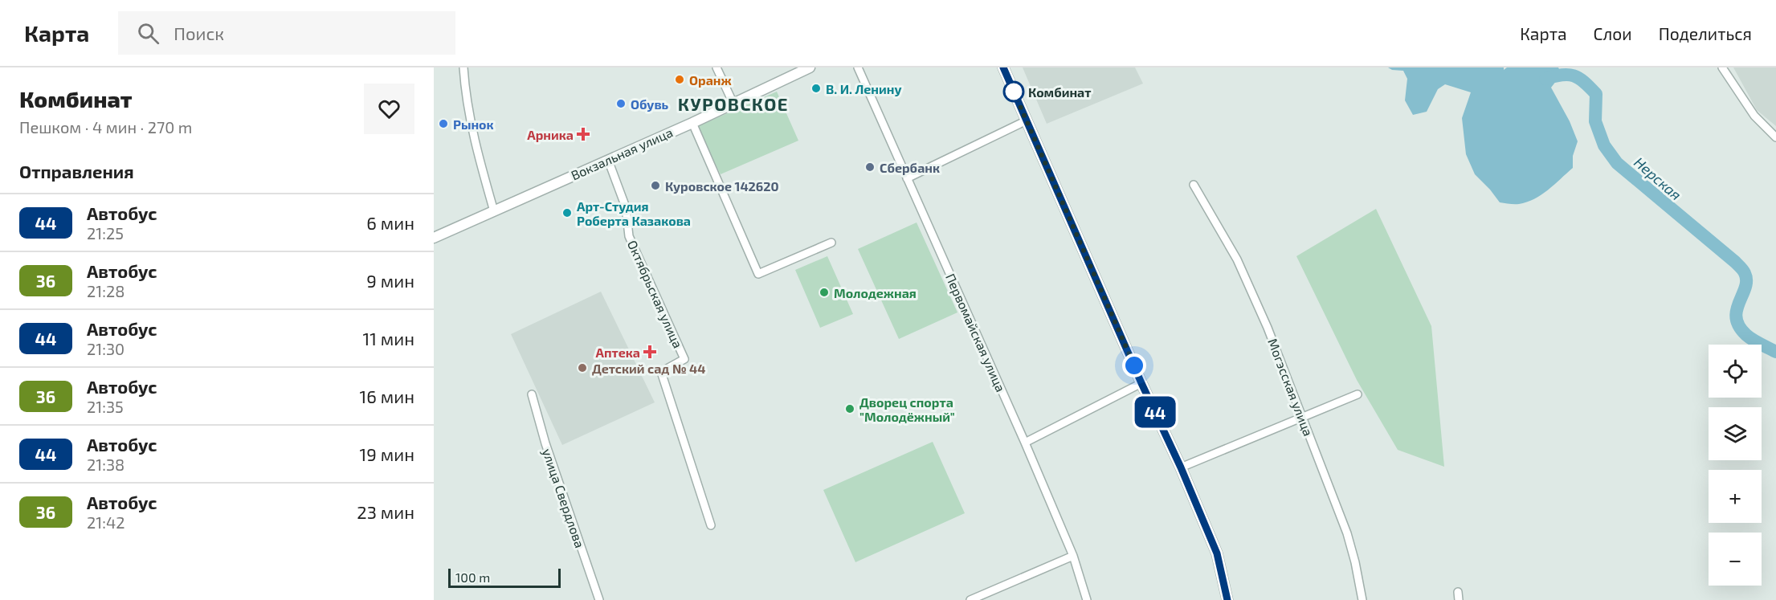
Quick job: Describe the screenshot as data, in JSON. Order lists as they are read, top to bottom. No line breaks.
{"streets":{"street":["Вокзальная улица","Октябрьская улица","Первомайская улица","Могэсская улица","улица Свердлова"]},"crossings":[["Вокзальная улица","Октябрьская улица"]],"districts":["КУРОВСКОЕ"],"water":["Нерская"],"places":{"other":["Оранж","В. И. Ленину","Комбинат","Обувь","Рынок","Сбербанк","Куровское 142620","Арт-Студия Роберта Казакова","Молодежная","Детский сад № 44","Дворец спорта \"Молодёжный\""],"health":["Арника","Аптека"]},"lines":["bus line 44"],"scale_bar":"100 m","page":{"header":"Карта","search":"Поиск","nav":["Карта","Слои","Поделиться"],"heading":[["Комбинат","Пешком · 4 мин · 270 m"],"Отправления"],"on_map":"44","list":[{"mark":"44","name":"Автобус","note":"21:25","value":"6 мин"},{"mark":"36","name":"Автобус","note":"21:28","value":"9 мин"},{"mark":"44","name":"Автобус","note":"21:30","value":"11 мин"},{"mark":"36","name":"Автобус","note":"21:35","value":"16 мин"},{"mark":"44","name":"Автобус","note":"21:38","value":"19 мин"},{"mark":"36","name":"Автобус","note":"21:42","value":"23 мин"}],"map_buttons":["+","−"],"scale":"100 m"}}
